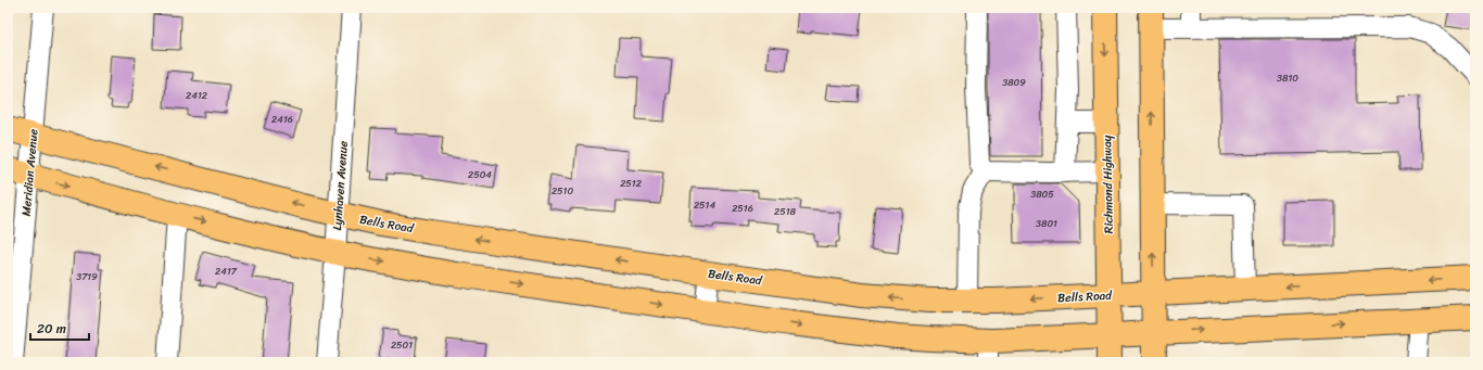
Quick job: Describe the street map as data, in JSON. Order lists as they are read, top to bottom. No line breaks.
{"streets":{"main road":["Richmond Highway","Bells Road"],"street":["Meridian Avenue","Lynhaven Avenue"]},"crossings":[["Meridian Avenue","Bells Road"],["Richmond Highway","Bells Road"],["Lynhaven Avenue","Bells Road"]],"house_numbers":["3810","3809","2412","2416","2504","2512","2510","3805","2514","2516","2518","3801","2417","3719","2501"],"scale_bar":"20 m"}
